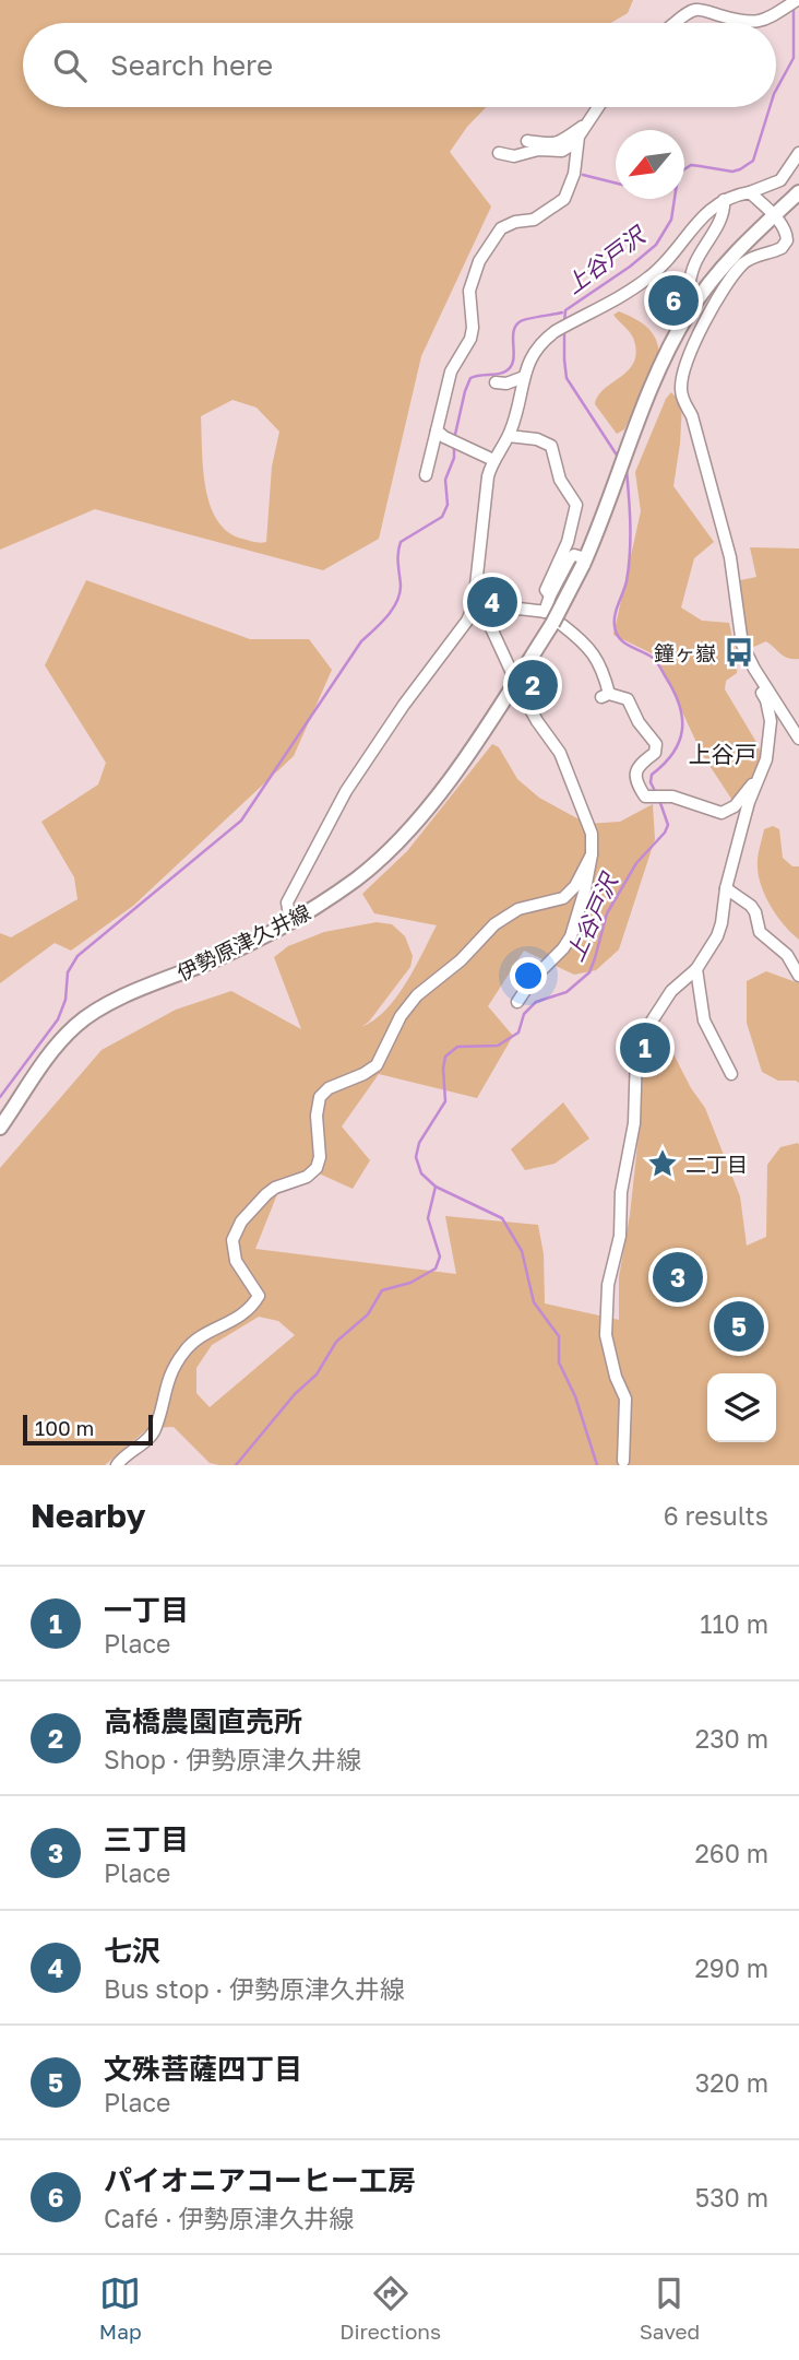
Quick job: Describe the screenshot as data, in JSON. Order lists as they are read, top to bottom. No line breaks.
{"streets":{"main road":["伊勢原津久井線"]},"districts":["上谷戸"],"water":["上谷戸沢"],"places":{"bus stop":["鐘ヶ嶽"],"place":["二丁目"]},"scale_bar":"100 m","north":"bottom left","page":{"search":"Search here","pins":["6","4","2","1","3","5"],"scale":"100 m","heading":["Nearby","6 results"],"list":[{"mark":"1","name":"一丁目","note":"Place","value":"110 m"},{"mark":"2","name":"高橋農園直売所","note":"Shop · 伊勢原津久井線","value":"230 m"},{"mark":"3","name":"三丁目","note":"Place","value":"260 m"},{"mark":"4","name":"七沢","note":"Bus stop · 伊勢原津久井線","value":"290 m"},{"mark":"5","name":"文殊菩薩四丁目","note":"Place","value":"320 m"},{"mark":"6","name":"パイオニアコーヒー工房","note":"Café · 伊勢原津久井線","value":"530 m"}],"nav":["Map","Directions","Saved"]}}
